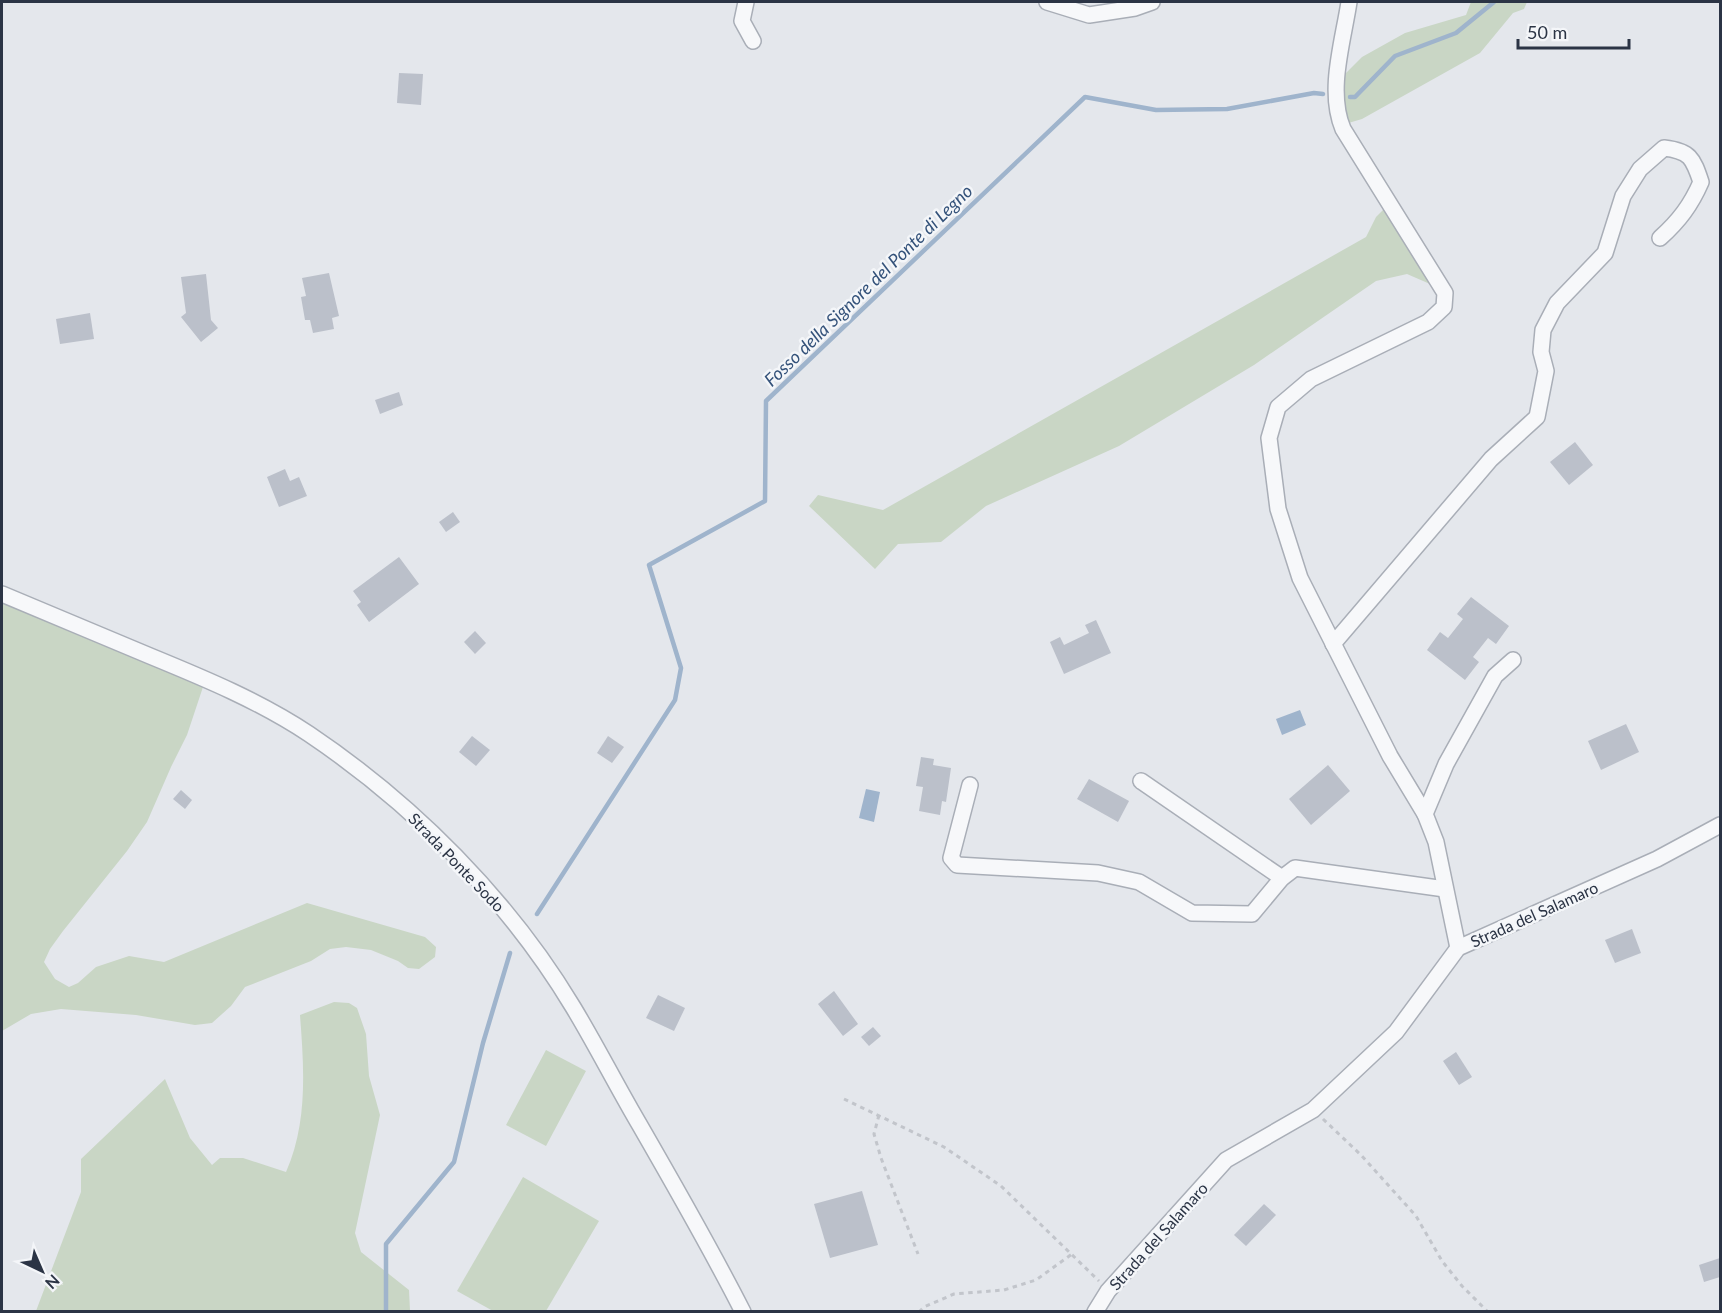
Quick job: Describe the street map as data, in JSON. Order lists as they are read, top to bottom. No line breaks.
{"streets":{"street":["Strada Ponte Sodo","Strada del Salamaro"]},"water":["Fosso della Signore del Ponte di Legno"],"scale_bar":"50 m","north":"bottom right"}
